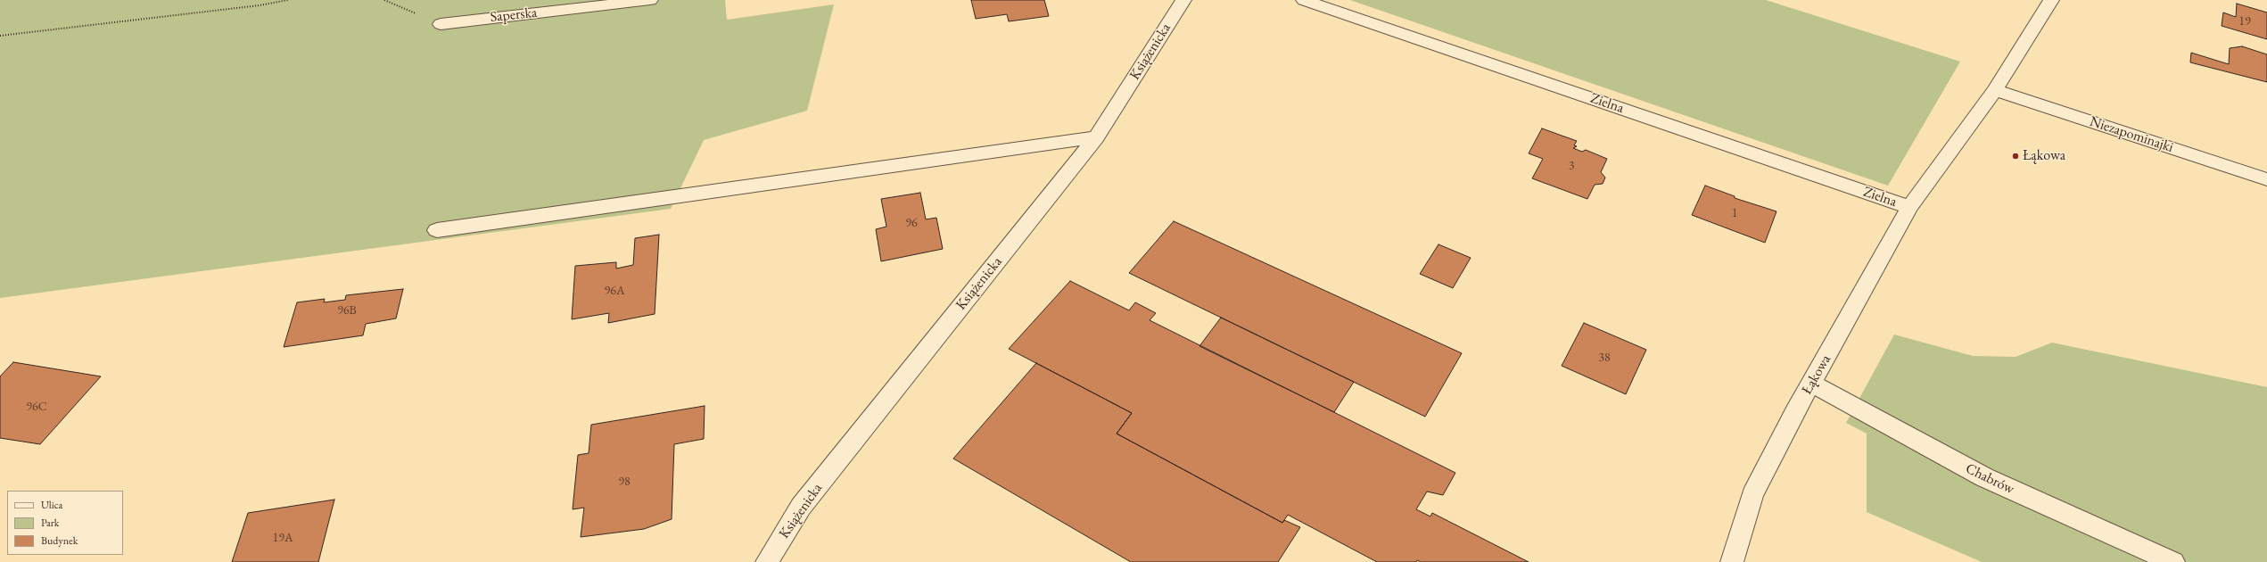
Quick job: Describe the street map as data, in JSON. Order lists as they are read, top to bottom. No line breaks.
{"streets":{"street":["Saperska","Książenicka","Zielna","Niezapominajki","Łąkowa","Chabrów"]},"crossings":[["Zielna","Łąkowa"],["Niezapominajki","Łąkowa"],["Łąkowa","Chabrów"]],"places":["Łąkowa"],"house_numbers":["19","3","1","96","96A","96B","38","96C","98","19A"],"legend":["Ulica","Park","Budynek"]}
